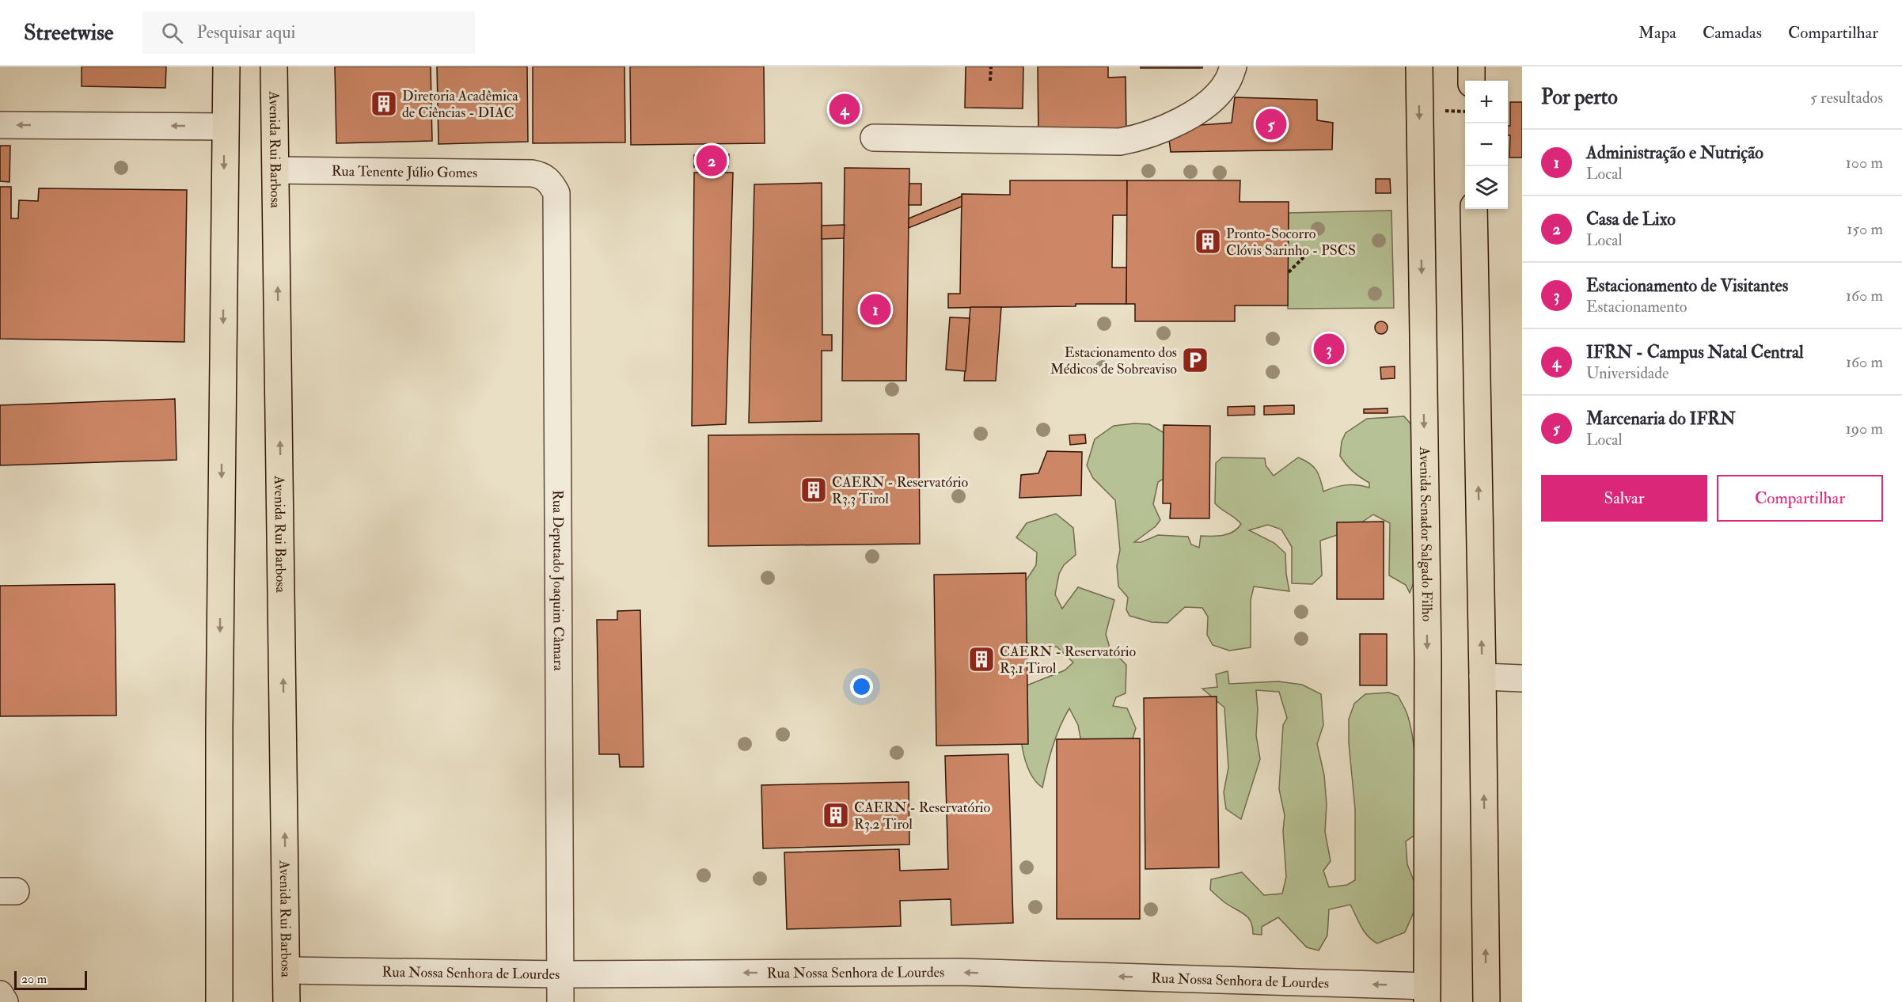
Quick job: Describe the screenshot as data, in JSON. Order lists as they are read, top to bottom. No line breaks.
{"streets":{"main road":["Avenida Rui Barbosa","Avenida Senador Salgado Filho"],"street":["Rua Tenente Júlio Gomes","Rua Deputado Joaquim Câmara","Rua Nossa Senhora de Lourdes"]},"crossings":[["Avenida Rui Barbosa","Rua Tenente Júlio Gomes"],["Avenida Rui Barbosa","Rua Nossa Senhora de Lourdes"],["Rua Tenente Júlio Gomes","Rua Deputado Joaquim Câmara"],["Avenida Senador Salgado Filho","Rua Nossa Senhora de Lourdes"],["Rua Deputado Joaquim Câmara","Rua Nossa Senhora de Lourdes"]],"one_way":["Rua Nossa Senhora de Lourdes"],"places":{"building":["Diretoria Acadêmica de Ciências - DIAC","Pronto-Socorro Clóvis Sarinho - PSCS","CAERN - Reservatório R3.3 Tirol","CAERN - Reservatório R3.1 Tirol","CAERN - Reservatório R3.2 Tirol"],"parking":["Estacionamento dos Médicos de Sobreaviso"]},"scale_bar":"20 m","page":{"header":"Streetwise","search":"Pesquisar aqui","nav":["Mapa","Camadas","Compartilhar"],"heading":["Por perto","5 resultados"],"map_buttons":["+","−"],"pins":["4","5","2","1","3"],"list":[{"mark":"1","name":"Administração e Nutrição","note":"Local","value":"100 m"},{"mark":"2","name":"Casa de Lixo","note":"Local","value":"150 m"},{"mark":"3","name":"Estacionamento de Visitantes","note":"Estacionamento","value":"160 m"},{"mark":"4","name":"IFRN - Campus Natal Central","note":"Universidade","value":"160 m"},{"mark":"5","name":"Marcenaria do IFRN","note":"Local","value":"190 m"}],"buttons":["Salvar","Compartilhar"],"scale":"20 m"}}
